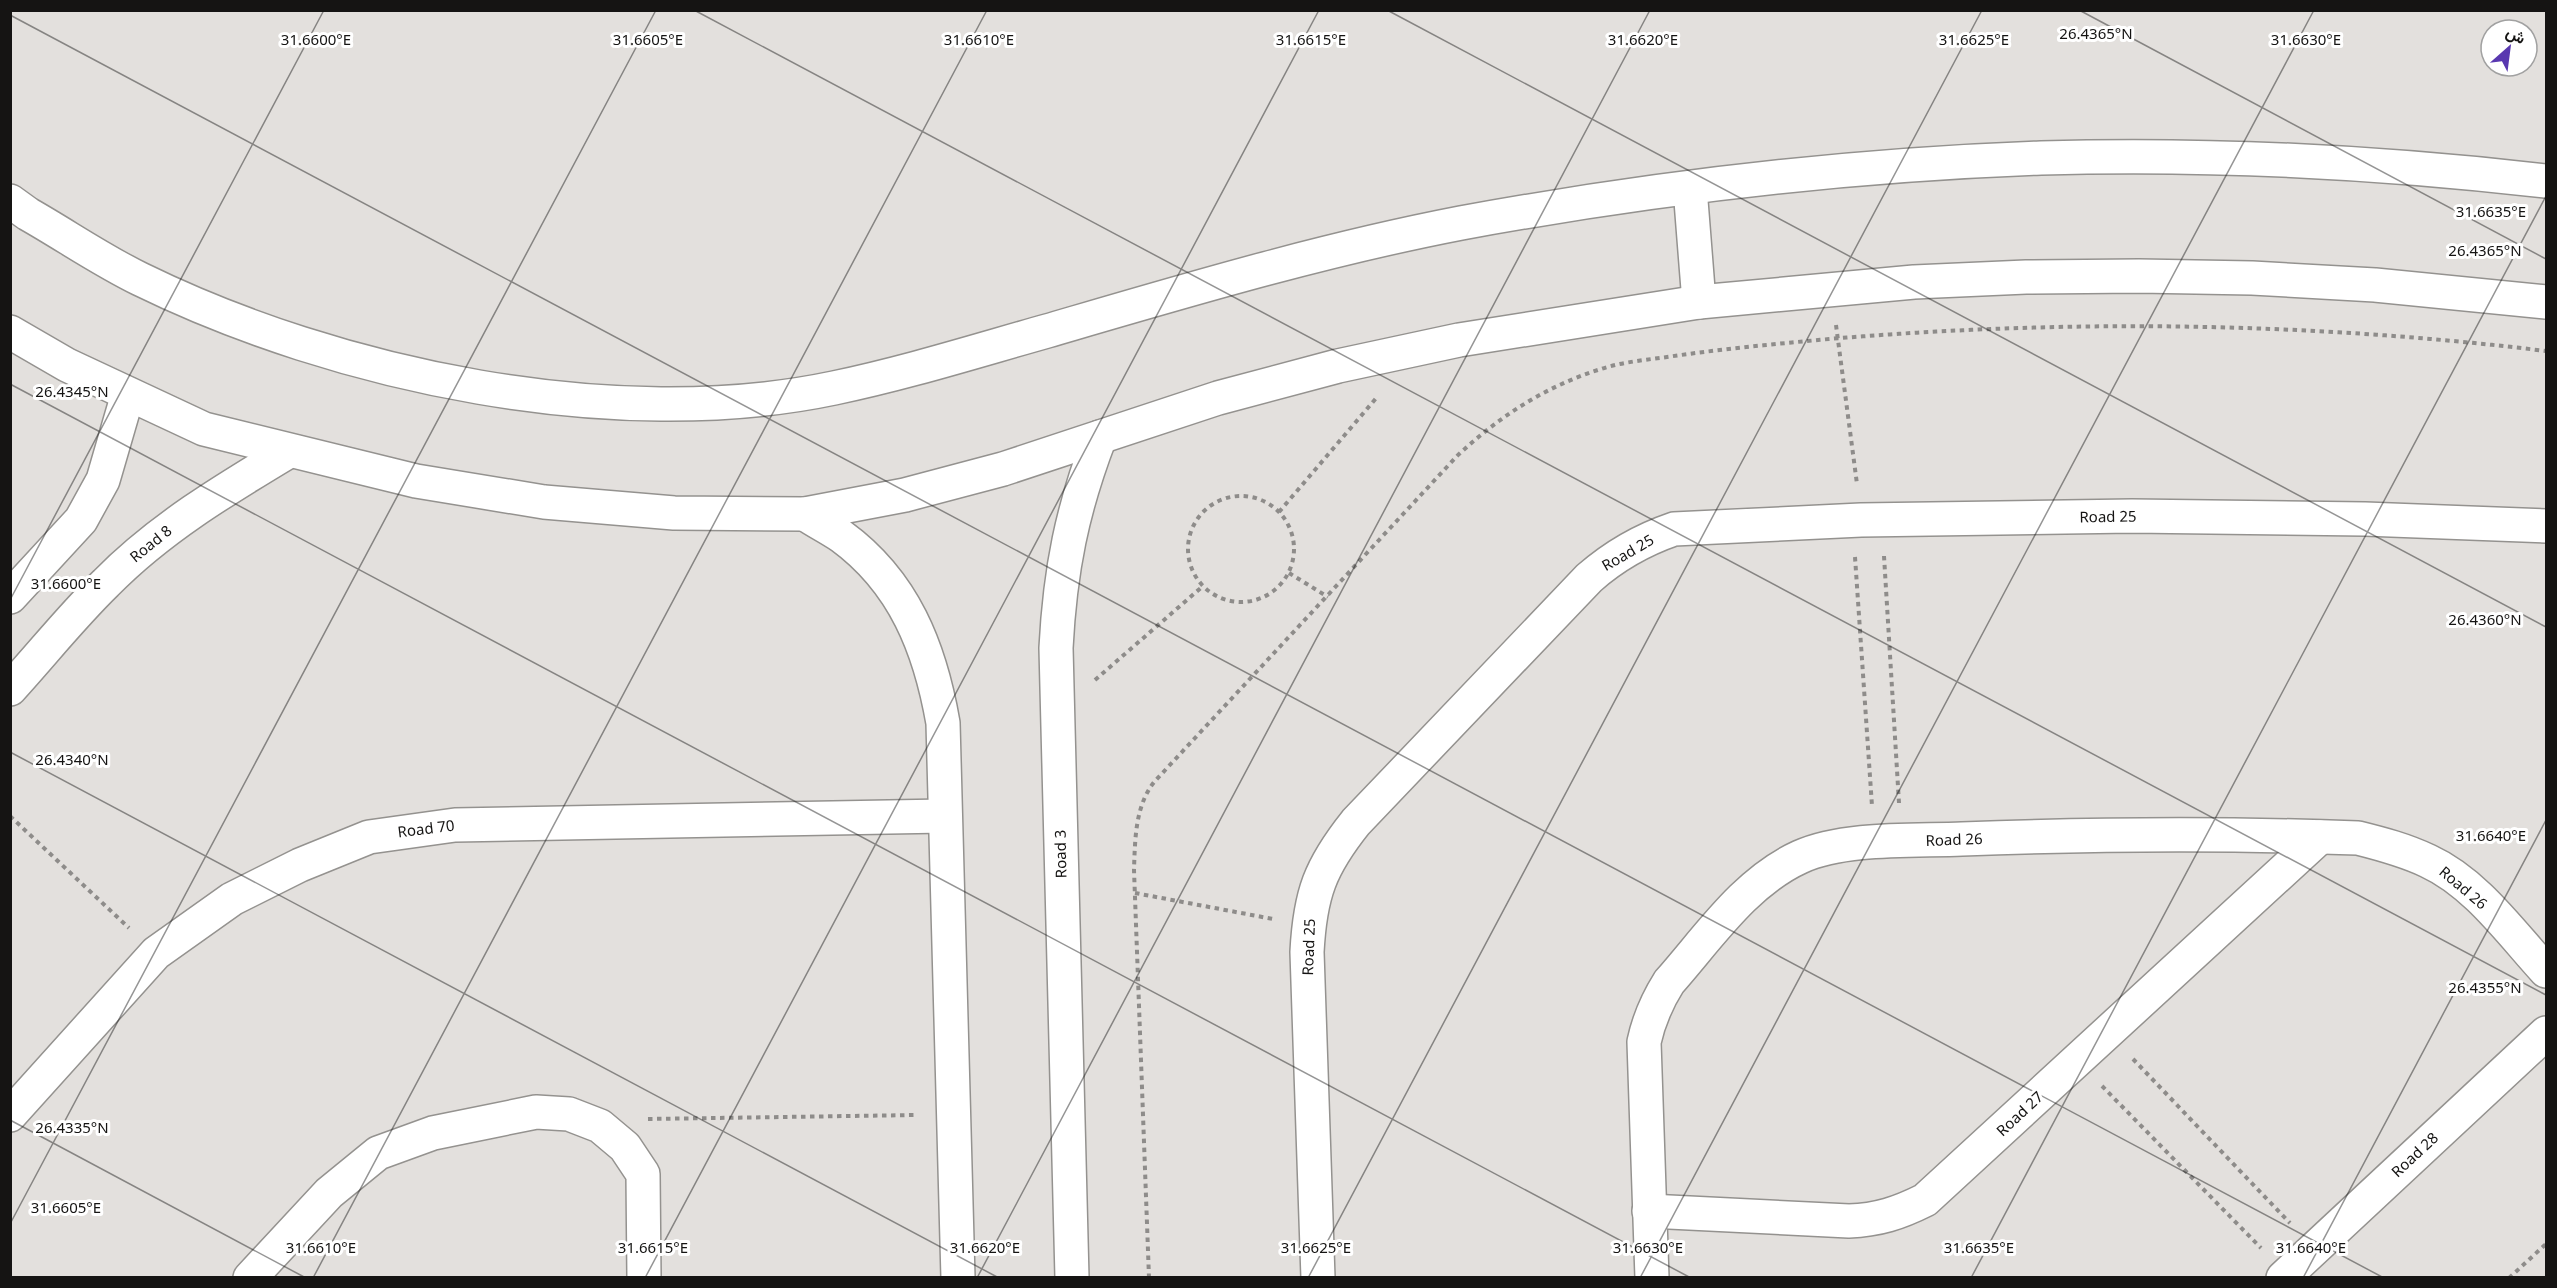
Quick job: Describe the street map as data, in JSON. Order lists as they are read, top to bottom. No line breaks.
{"streets":{"street":["Road 25","Road 8","Road 70","Road 26","Road 3","Road 27","Road 28"]},"crossings":[["Road 26","Road 27"]],"north":"top right","coordinates":["26.4365°N","31.6600°E","31.6605°E","31.6610°E","31.6615°E","31.6620°E","31.6625°E","31.6630°E","31.6635°E","26.4345°N","26.4360°N","26.4340°N","31.6640°E","26.4355°N","26.4335°N"]}
